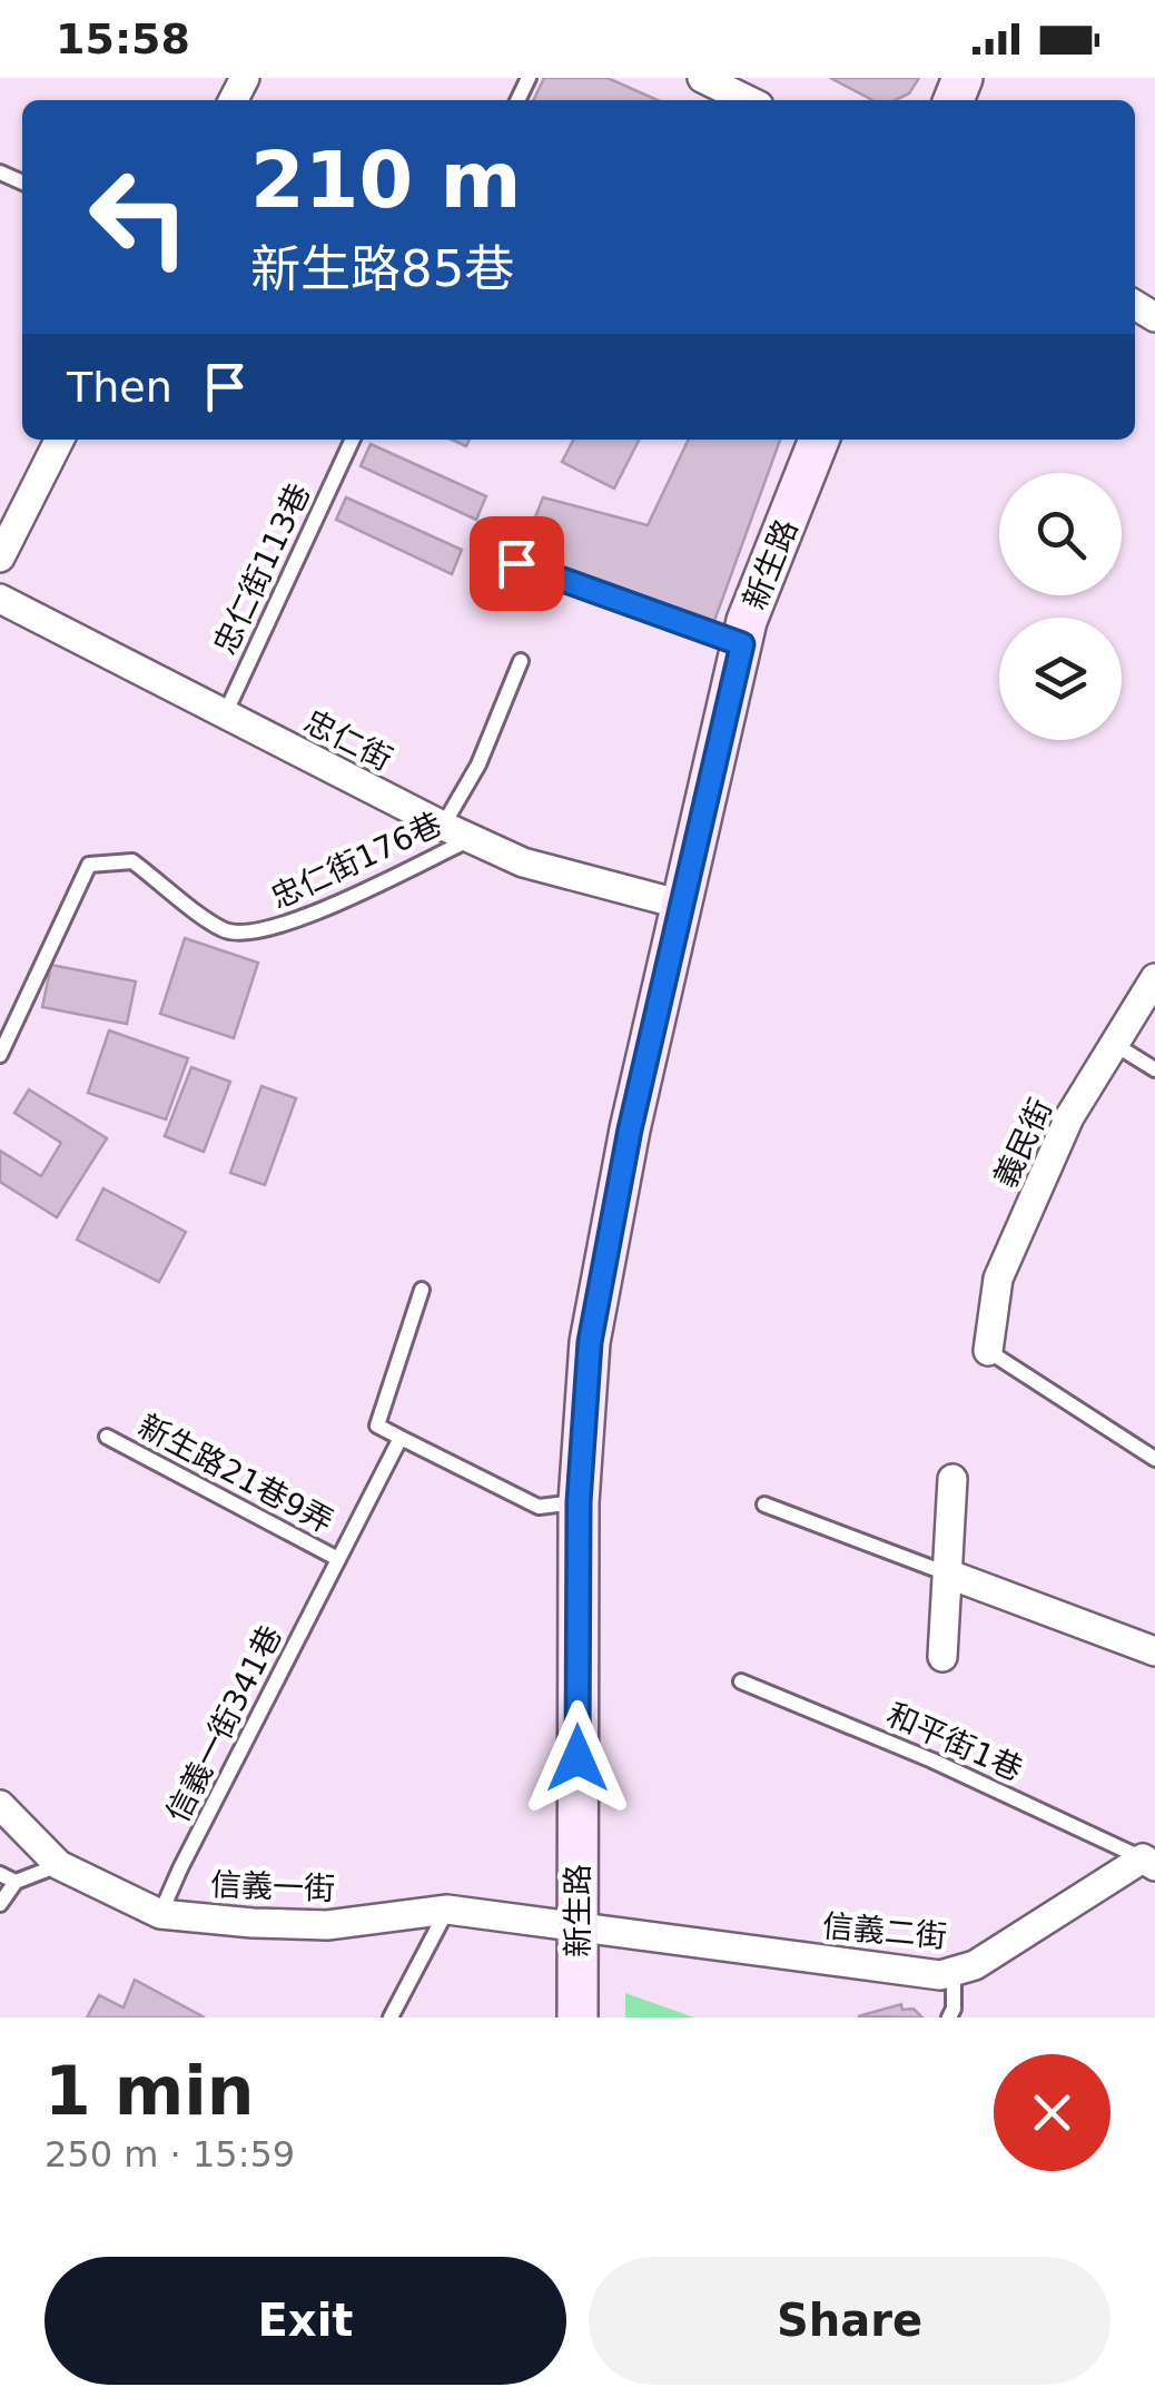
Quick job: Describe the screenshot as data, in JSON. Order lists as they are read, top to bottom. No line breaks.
{"streets":{"main road":["新生路"],"street":["忠仁街","義民街","信義一街","信義二街"],"lane":["忠仁街113巷","忠仁街176巷","新生路21巷9弄","信義一街341巷","和平街1巷"]},"crossings":[["新生路","忠仁街"],["新生路","信義一街"],["新生路","信義二街"],["忠仁街113巷","忠仁街"],["忠仁街","忠仁街176巷"],["新生路21巷9弄","信義一街341巷"],["信義一街341巷","信義一街"],["和平街1巷","信義二街"],["信義一街","信義二街"]],"page":{"status":"15:58","turn":["210 m","新生路85巷"],"then":"Then","heading":["1 min","250 m · 15:59"],"buttons":["Exit","Share"]}}
